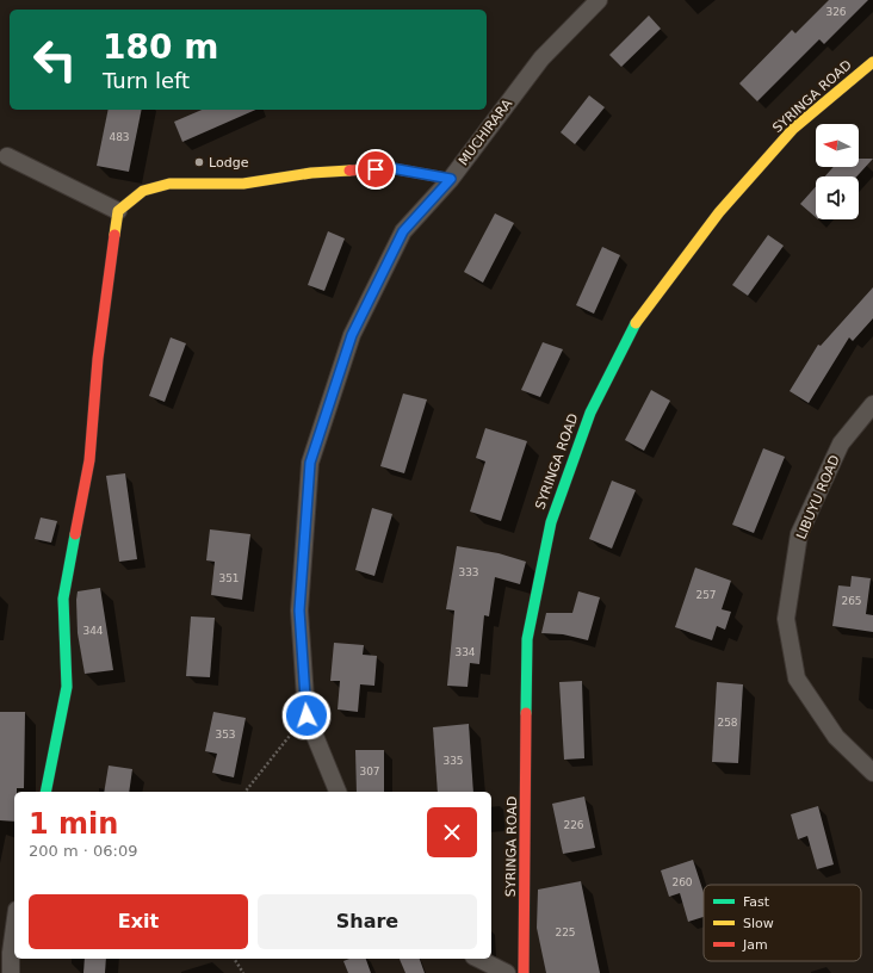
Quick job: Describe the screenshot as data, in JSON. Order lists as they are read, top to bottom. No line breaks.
{"streets":{"street":["SYRINGA ROAD","MUCHIRARA","LIBUYU ROAD"]},"places":["Lodge"],"house_numbers":["326","483","333","351","257","265","344","334","258","353","335","307","226","260","225"],"legend":["Fast","Slow","Jam"],"north":"left","page":{"turn":["180 m","Turn left"],"heading":["1 min","200 m · 06:09"],"buttons":["Exit","Share"]}}
